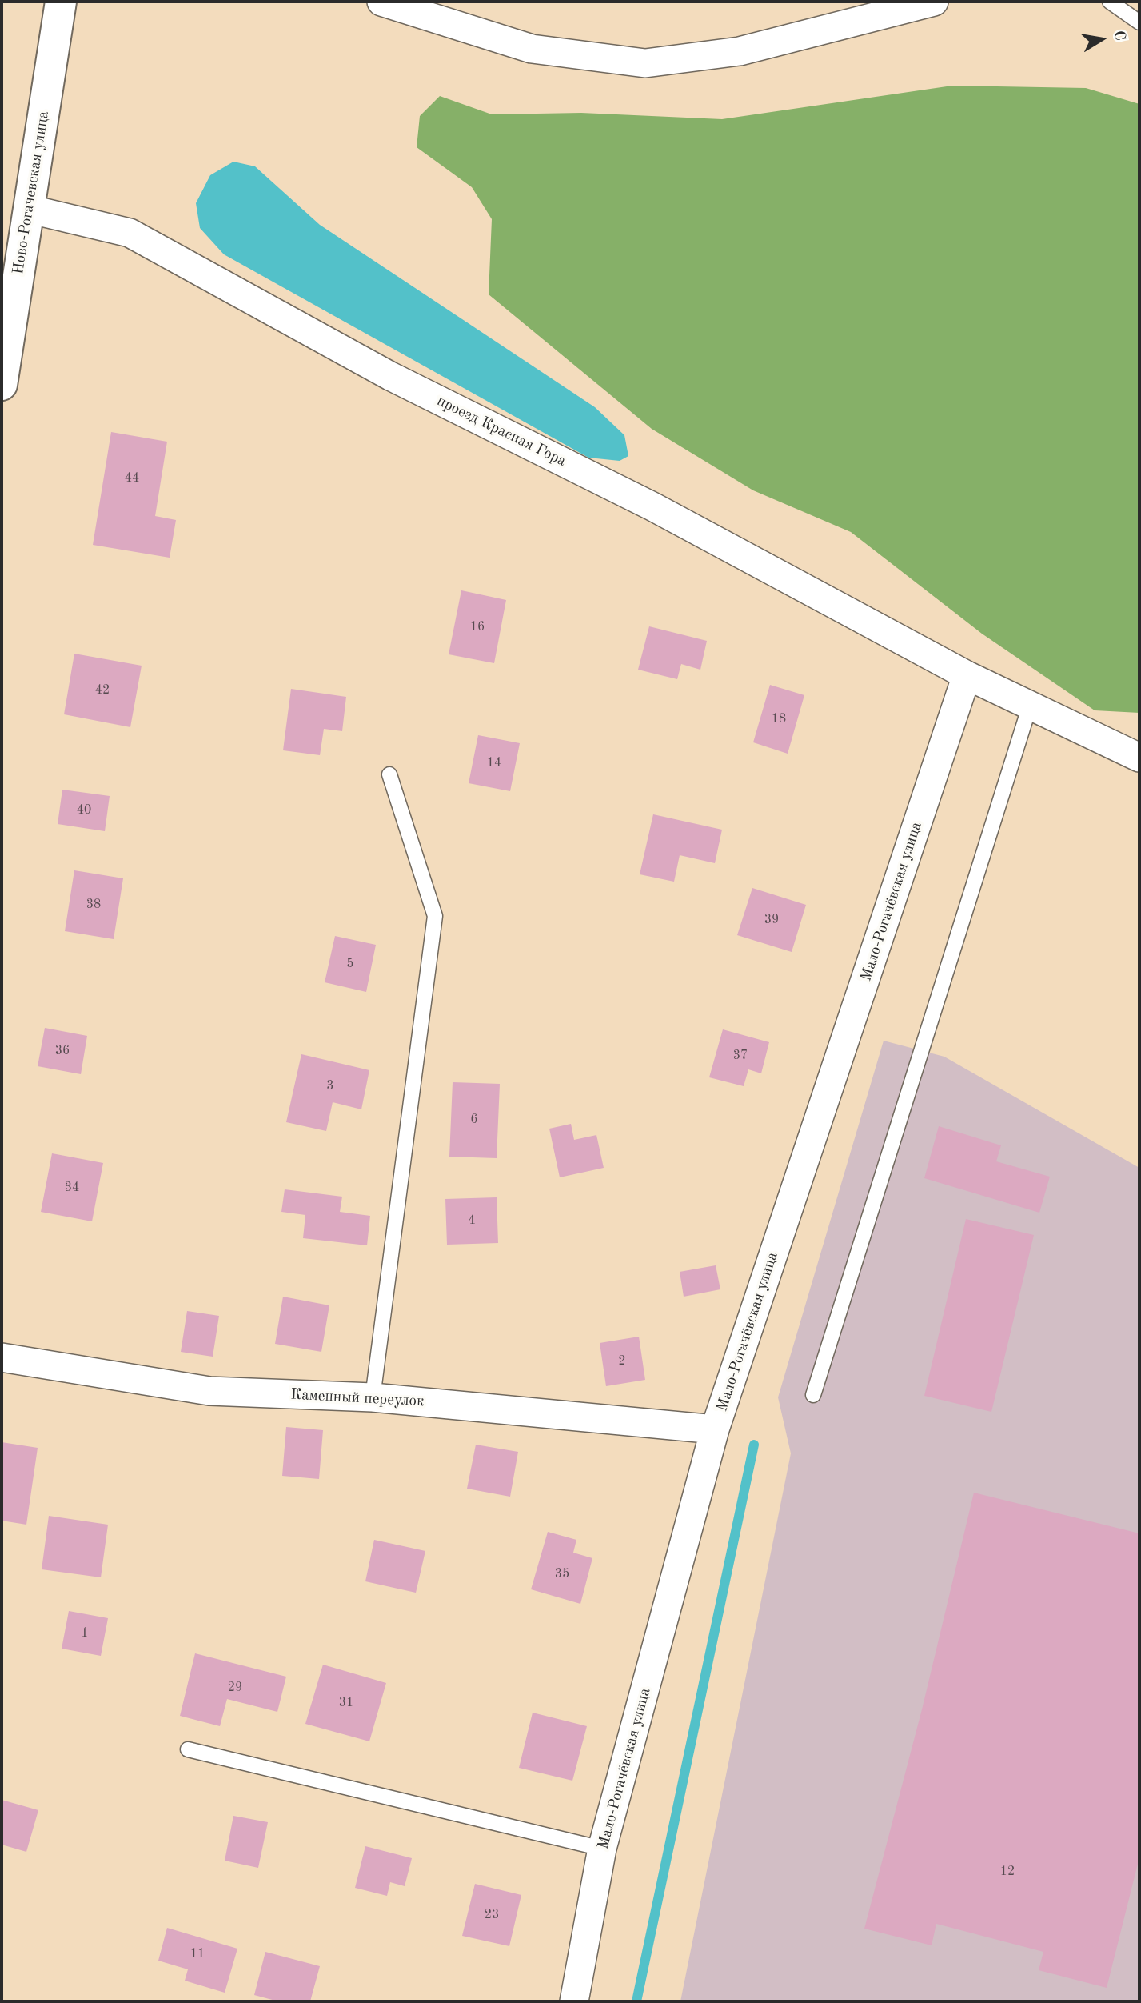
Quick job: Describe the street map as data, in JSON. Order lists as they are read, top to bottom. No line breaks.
{"streets":{"main road":["Ново-Рогачевская улица"],"street":["проезд Красная Гора","Мало-Рогачёвская улица","Каменный переулок"]},"crossings":[["Ново-Рогачевская улица","проезд Красная Гора"],["проезд Красная Гора","Мало-Рогачёвская улица"],["Мало-Рогачёвская улица","Каменный переулок"]],"house_numbers":["44","16","42","18","14","40","38","39","5","36","37","3","6","34","4","2","35","1","29","31","12","23","11"],"north":"right"}
